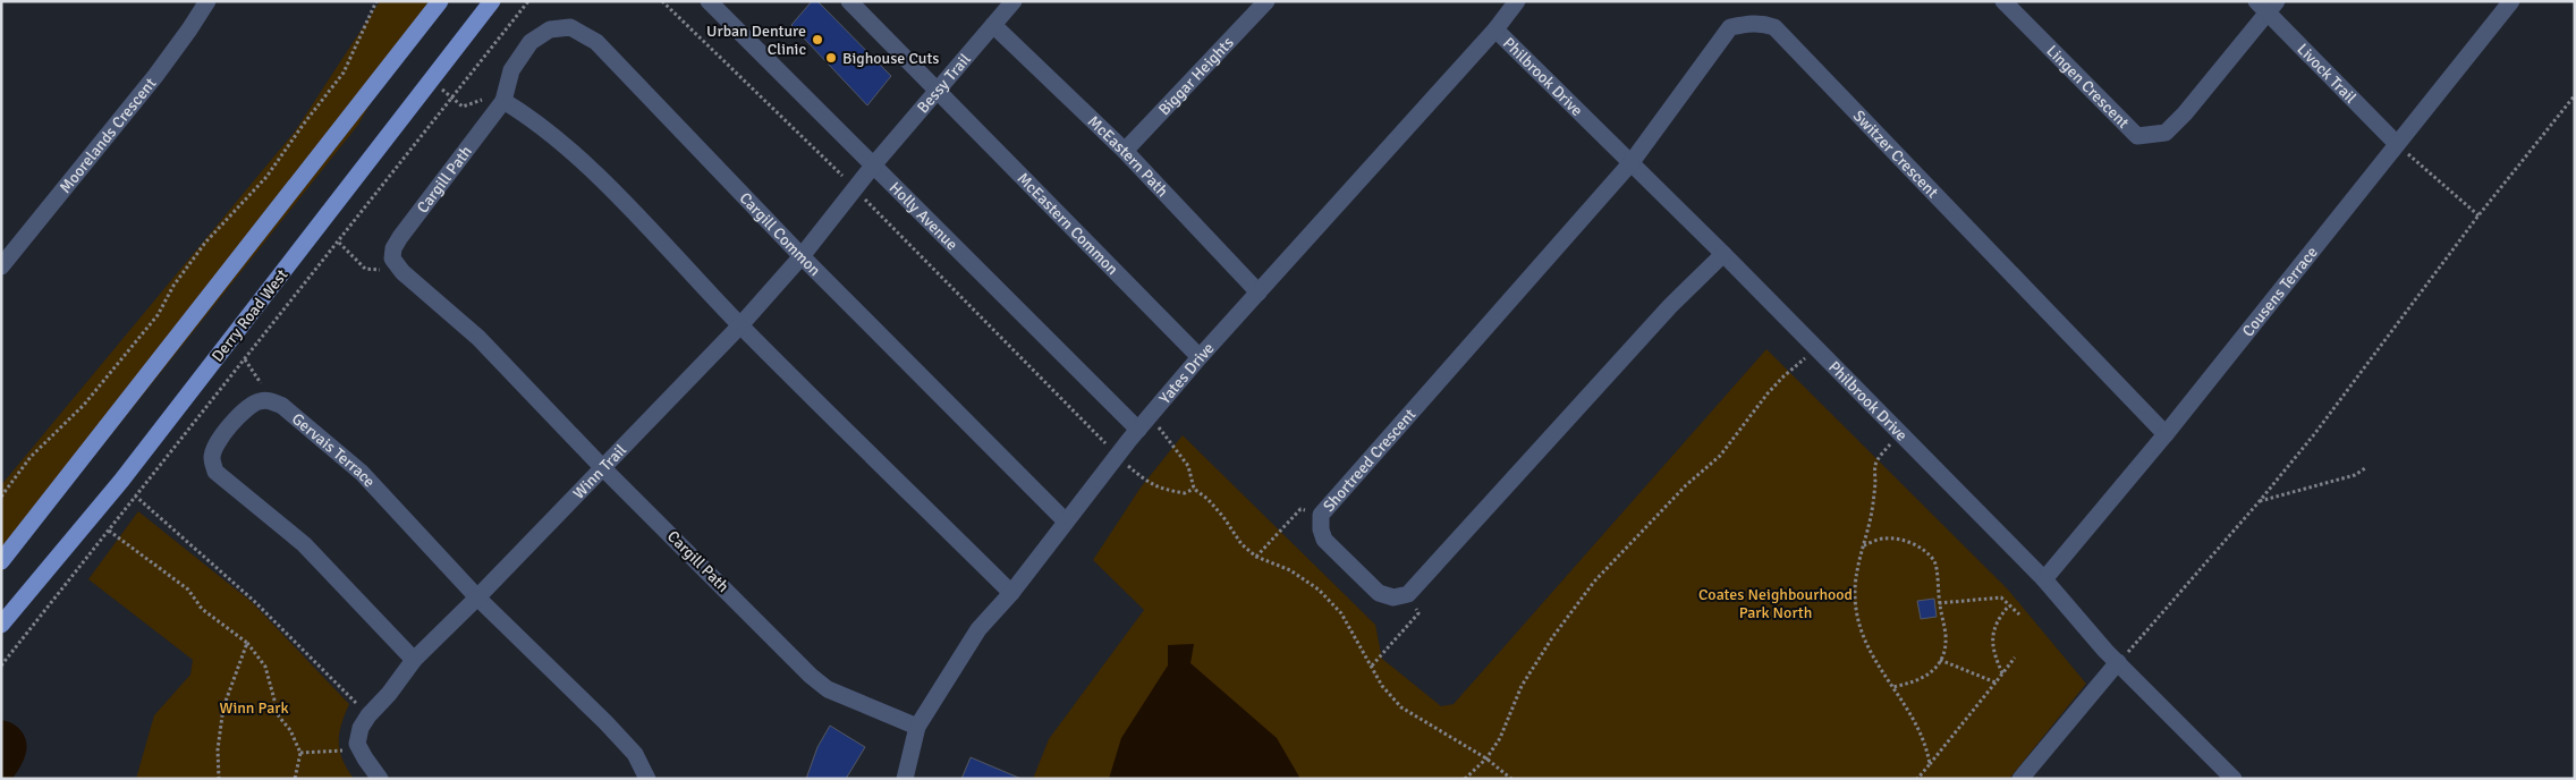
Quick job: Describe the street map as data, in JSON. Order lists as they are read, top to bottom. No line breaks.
{"streets":{"main road":["Derry Road West"],"street":["Livock Trail","Biggar Heights","Philbrook Drive","Bessy Trail","Lingen Crescent","Moorelands Crescent","Switzer Crescent","McEastern Path","Cargill Path","Holly Avenue","McEastern Common","Cargill Common","Cousens Terrace","Yates Drive","Gervais Terrace","Shortreed Crescent","Winn Trail"]},"crossings":[["Livock Trail","Lingen Crescent"],["Livock Trail","Cousens Terrace"],["Biggar Heights","McEastern Path"],["Philbrook Drive","Switzer Crescent"],["Philbrook Drive","Cousens Terrace"],["Philbrook Drive","Yates Drive"],["Philbrook Drive","Shortreed Crescent"],["Bessy Trail","McEastern Path"],["Bessy Trail","Holly Avenue"],["Bessy Trail","McEastern Common"],["Bessy Trail","Winn Trail"],["Switzer Crescent","Cousens Terrace"],["Switzer Crescent","Shortreed Crescent"],["McEastern Path","Yates Drive"],["Cargill Path","Cargill Common"],["Cargill Path","Yates Drive"],["Cargill Path","Winn Trail"],["Holly Avenue","Yates Drive"],["Holly Avenue","Winn Trail"],["McEastern Common","Yates Drive"],["Cargill Common","Yates Drive"],["Cargill Common","Winn Trail"],["Gervais Terrace","Winn Trail"]],"parks":["Coates Neighbourhood Park North","Winn Park"],"places":["Urban Denture Clinic","Bighouse Cuts"]}
